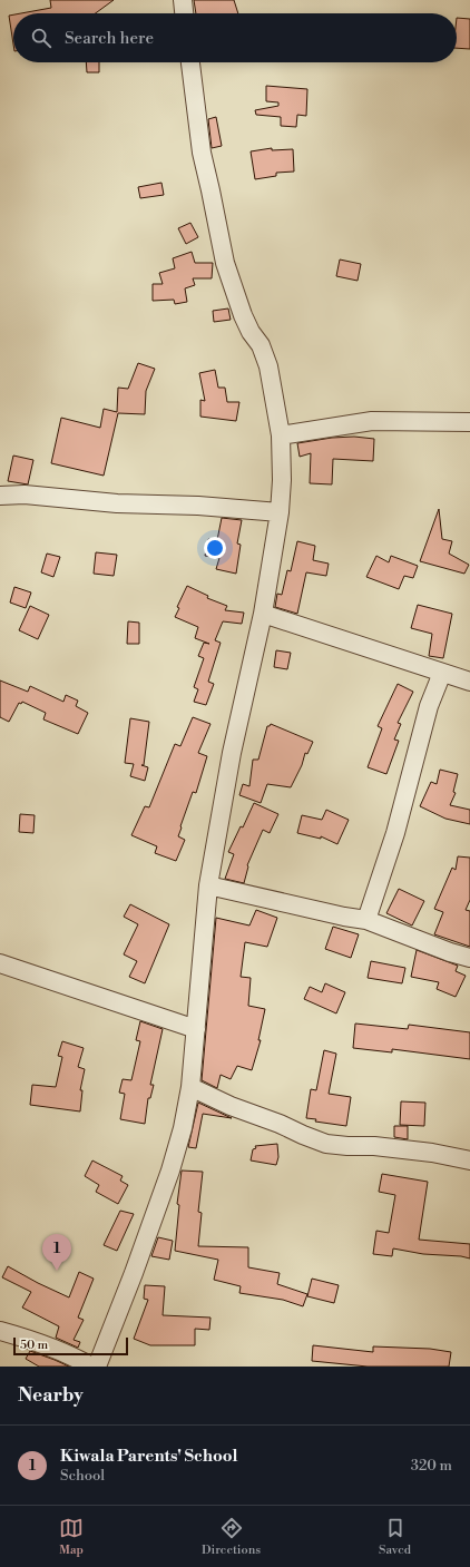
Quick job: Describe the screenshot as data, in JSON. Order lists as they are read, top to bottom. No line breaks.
{"scale_bar":"50 m","page":{"search":"Search here","pins":"1","scale":"50 m","heading":"Nearby","list":[{"mark":"1","name":"Kiwala Parents' School","note":"School","value":"320 m"}],"nav":["Map","Directions","Saved"]}}
